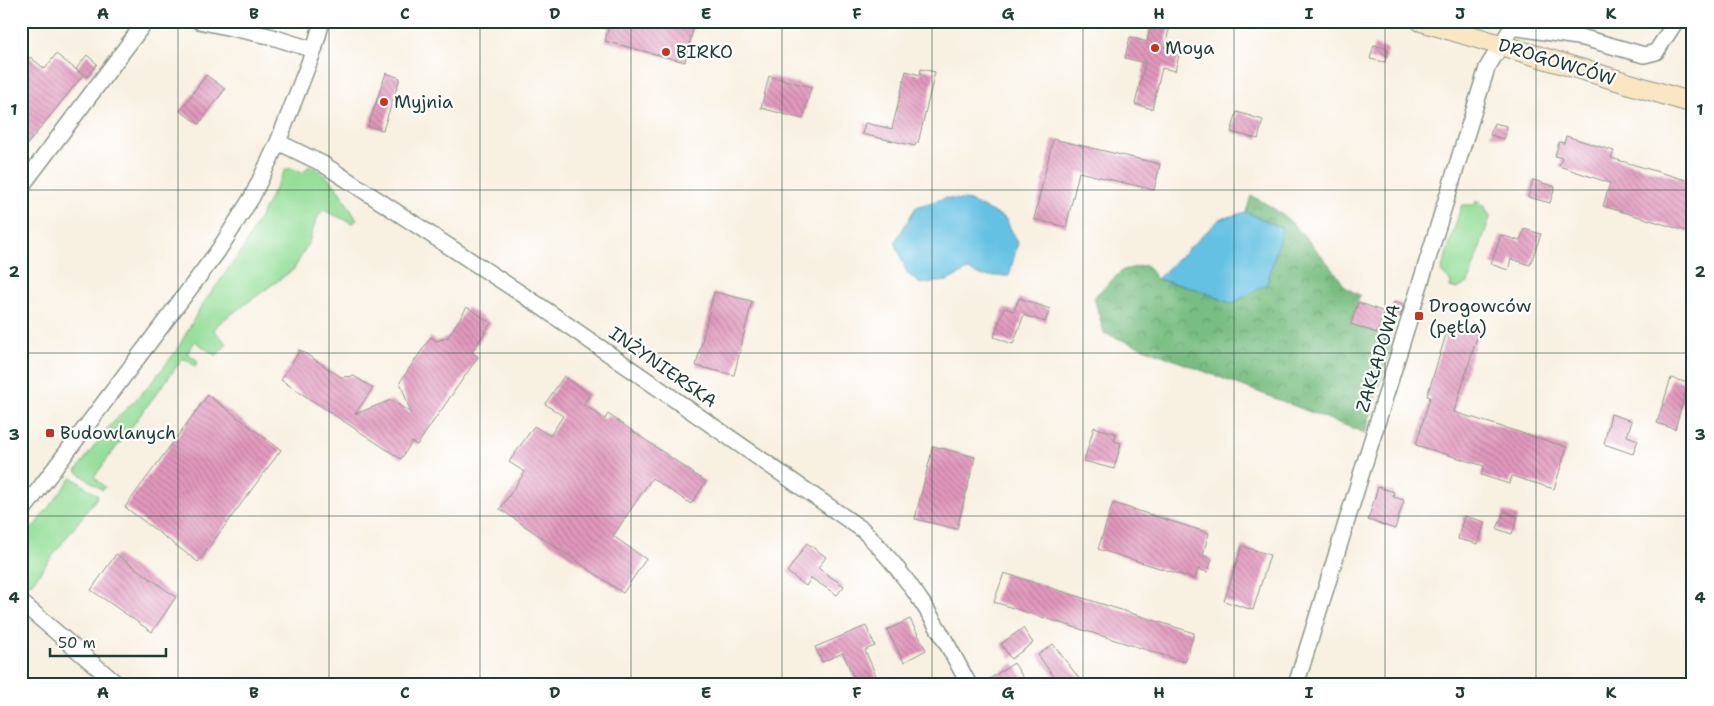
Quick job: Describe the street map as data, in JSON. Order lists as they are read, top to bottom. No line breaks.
{"streets":{"main road":["DROGOWCÓW"],"street":["ZAKŁADOWA","INŻYNIERSKA"]},"crossings":[["DROGOWCÓW","ZAKŁADOWA"]],"places":{"other":["Moya","BIRKO","Myjnia"],"transit":["Drogowców (pętla)","Budowlanych"]},"scale_bar":"50 m","grid":{"columns":["A","B","C","D","E","F","G","H","I","J","K"],"rows":["1","2","3","4"]}}
